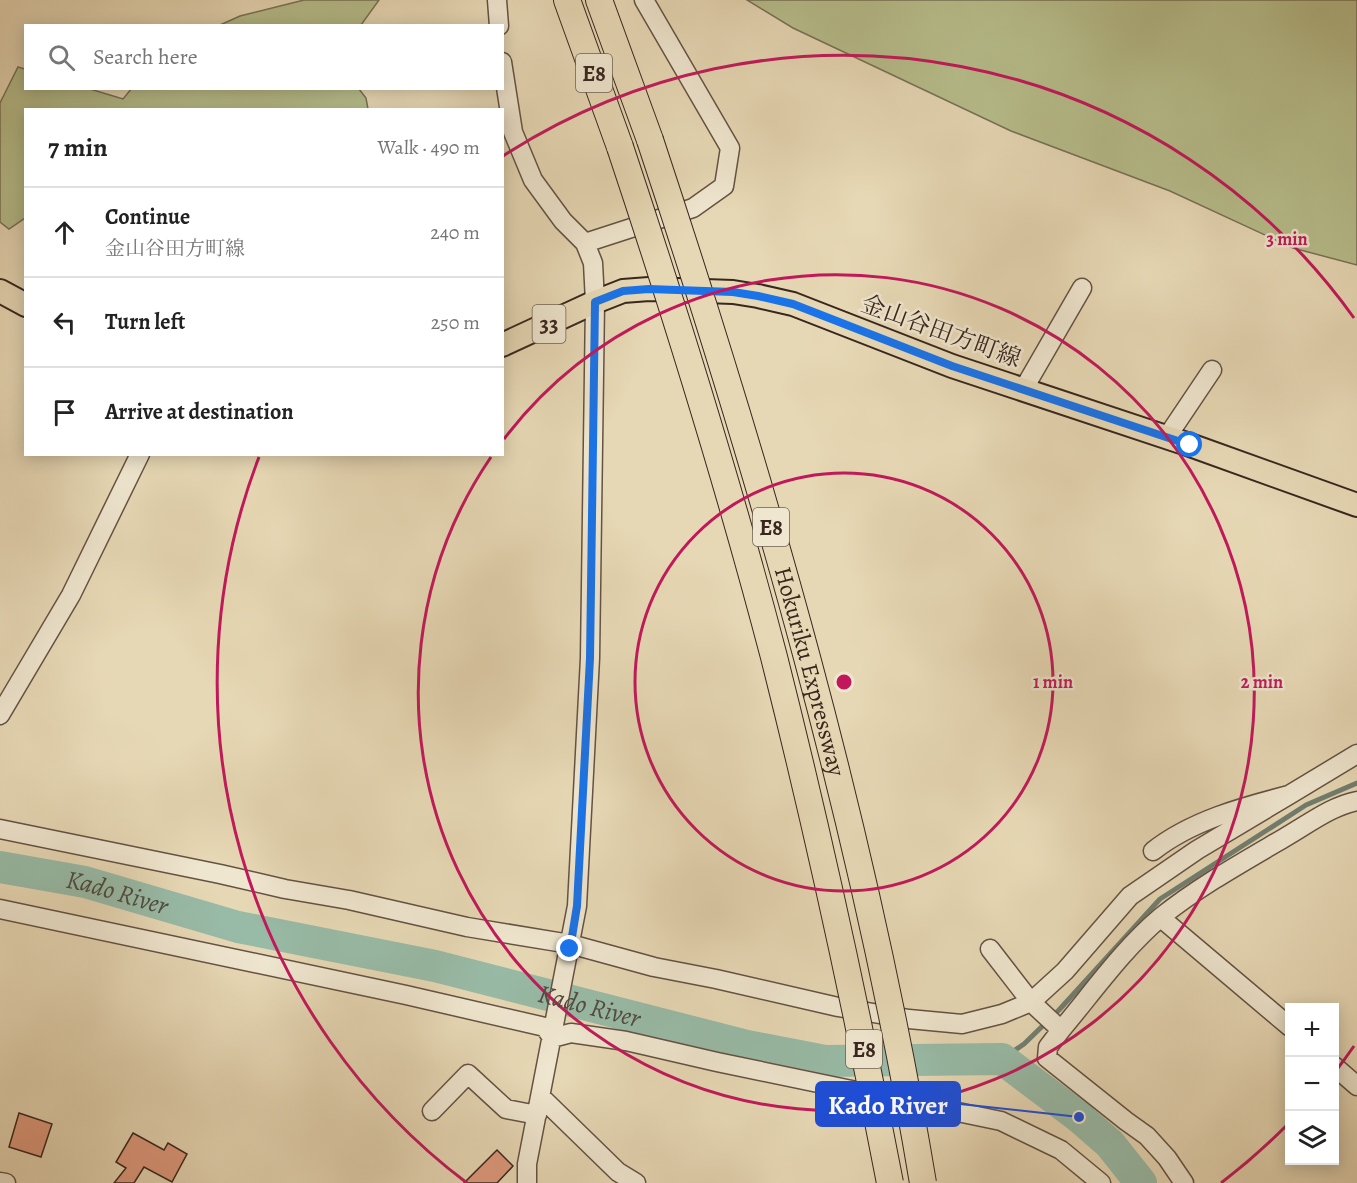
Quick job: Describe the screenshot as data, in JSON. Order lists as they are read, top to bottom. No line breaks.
{"streets":{"highway":["E8","Hokuriku Expressway"],"main road":["33","金山谷田方町線"]},"water":["Kado River"],"places":["Kado River"],"page":{"search":"Search here","heading":["7 min","Walk · 490 m"],"list":[["Continue","金山谷田方町線","240 m"],["Turn left","250 m"],"Arrive at destination"],"map_buttons":["+","−"]},"rings":["3 min","1 min","2 min"]}
